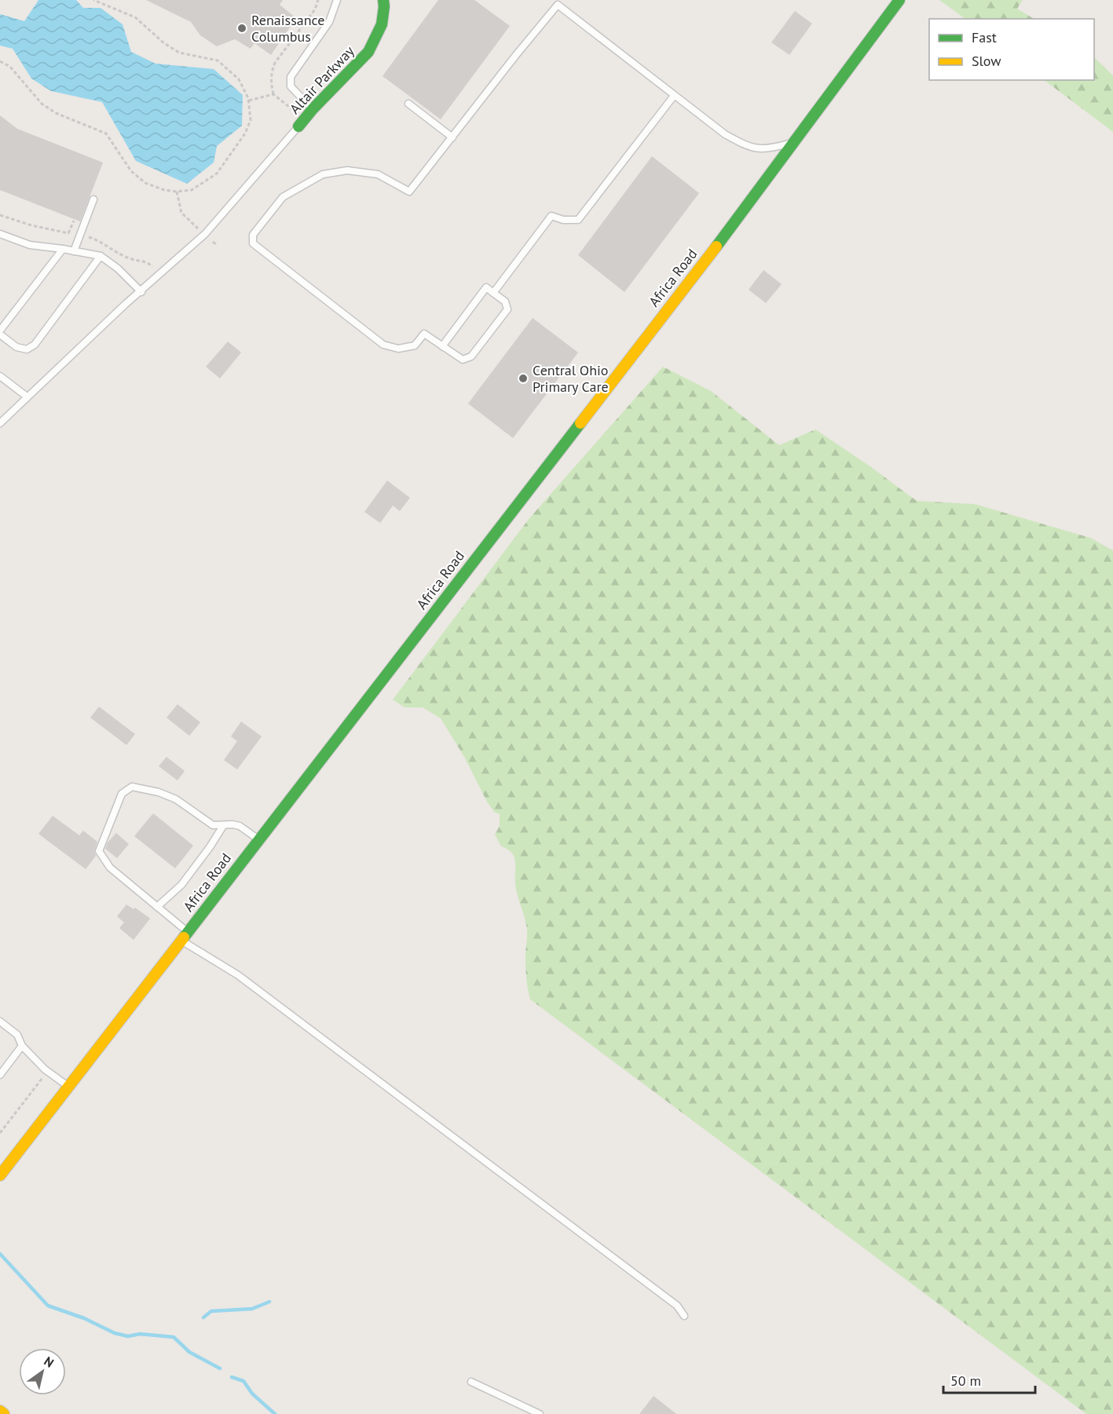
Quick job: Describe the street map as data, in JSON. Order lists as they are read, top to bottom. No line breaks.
{"streets":{"street":["Altair Parkway","Africa Road"]},"places":["Renaissance Columbus","Central Ohio Primary Care"],"legend":["Fast","Slow"],"scale_bar":"50 m","north":"top right"}
